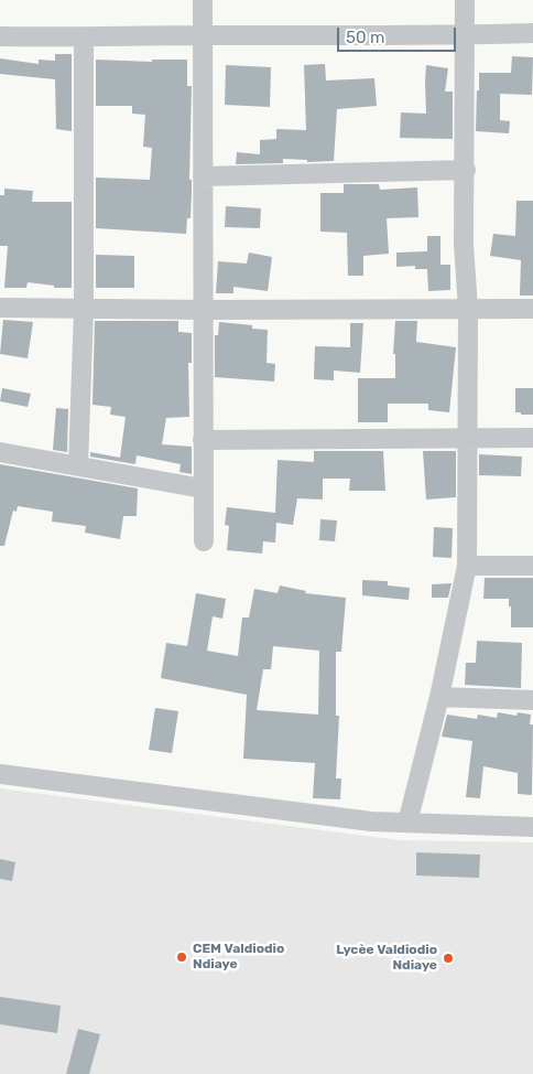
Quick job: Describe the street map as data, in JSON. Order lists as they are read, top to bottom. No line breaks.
{"places":["CEM Valdiodio Ndiaye","Lycèe Valdiodio Ndiaye"],"scale_bar":"50 m"}
